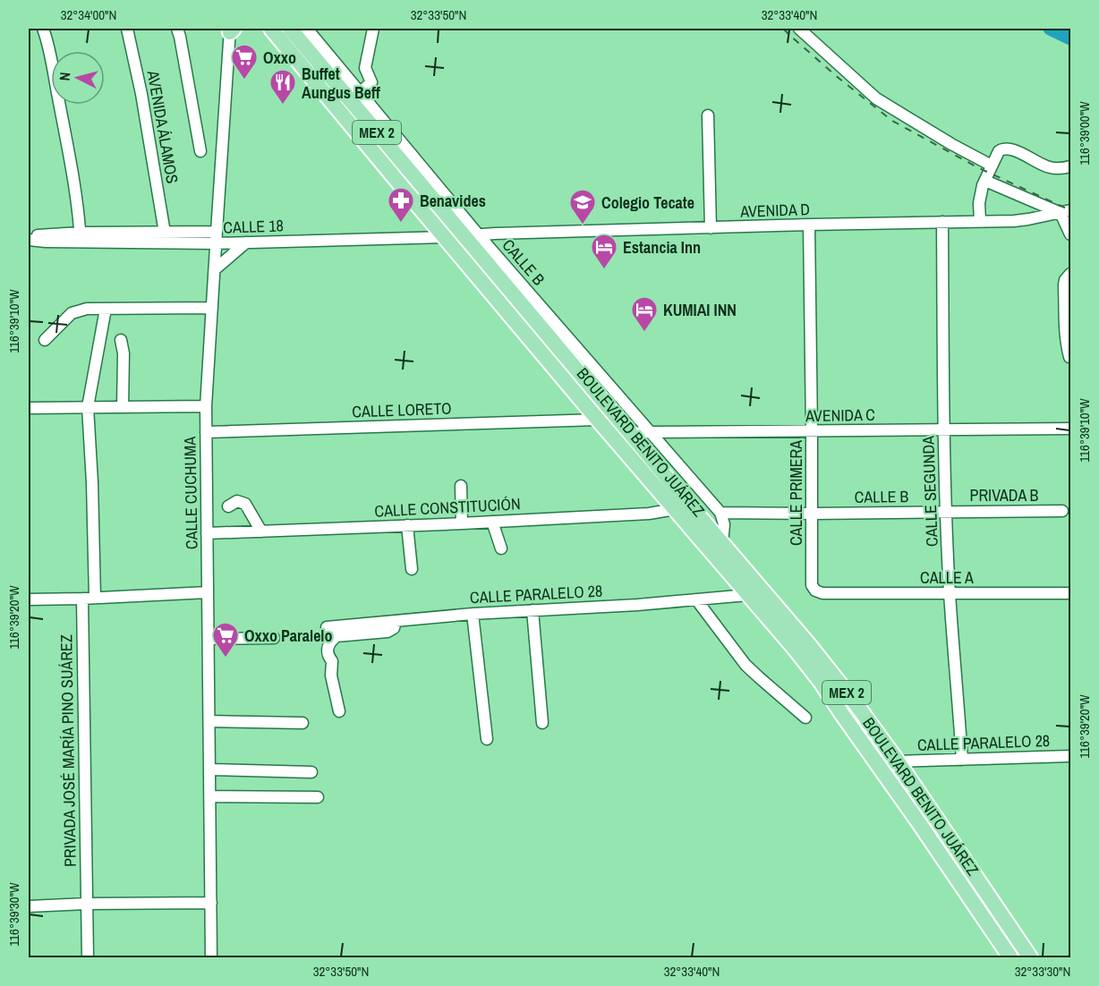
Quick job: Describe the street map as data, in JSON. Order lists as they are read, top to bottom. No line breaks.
{"streets":{"main road":["MEX 2","BOULEVARD BENITO JUÁREZ"],"street":["AVENIDA ÁLAMOS","AVENIDA D","CALLE 18","CALLE B","CALLE LORETO","AVENIDA C","CALLE SEGUNDA","CALLE CUCHUMA","CALLE PRIMERA","PRIVADA B","CALLE CONSTITUCIÓN","CALLE A","CALLE PARALELO 28","PRIVADA JOSÉ MARÍA PINO SUÁREZ"]},"crossings":[["AVENIDA ÁLAMOS","CALLE 18"],["AVENIDA D","CALLE 18"],["AVENIDA D","CALLE B"],["AVENIDA D","BOULEVARD BENITO JUÁREZ"],["AVENIDA D","CALLE SEGUNDA"],["AVENIDA D","CALLE PRIMERA"],["CALLE 18","CALLE B"],["CALLE 18","BOULEVARD BENITO JUÁREZ"],["CALLE 18","CALLE CUCHUMA"],["CALLE B","AVENIDA C"],["CALLE B","BOULEVARD BENITO JUÁREZ"],["CALLE B","CALLE SEGUNDA"],["CALLE B","CALLE PRIMERA"],["CALLE B","PRIVADA B"],["CALLE LORETO","BOULEVARD BENITO JUÁREZ"],["CALLE LORETO","CALLE CUCHUMA"],["AVENIDA C","BOULEVARD BENITO JUÁREZ"],["AVENIDA C","CALLE SEGUNDA"],["AVENIDA C","CALLE PRIMERA"],["BOULEVARD BENITO JUÁREZ","CALLE CONSTITUCIÓN"],["BOULEVARD BENITO JUÁREZ","CALLE PARALELO 28"],["CALLE SEGUNDA","PRIVADA B"],["CALLE SEGUNDA","CALLE A"],["CALLE SEGUNDA","CALLE PARALELO 28"],["CALLE CUCHUMA","CALLE CONSTITUCIÓN"],["CALLE PRIMERA","CALLE A"]],"places":{"supermarket":["Oxxo","Oxxo Paralelo"],"restaurant":["Buffet Aungus Beff"],"pharmacy":["Benavides"],"school or university":["Colegio Tecate"],"hotel":["Estancia Inn","KUMIAI INN"]},"north":"left","coordinates":["32°34'00\"N","32°33'50\"N","32°33'40\"N","116°39'00\"W","116°39'10\"W","116°39'20\"W","116°39'30\"W","32°33'30\"N"]}
